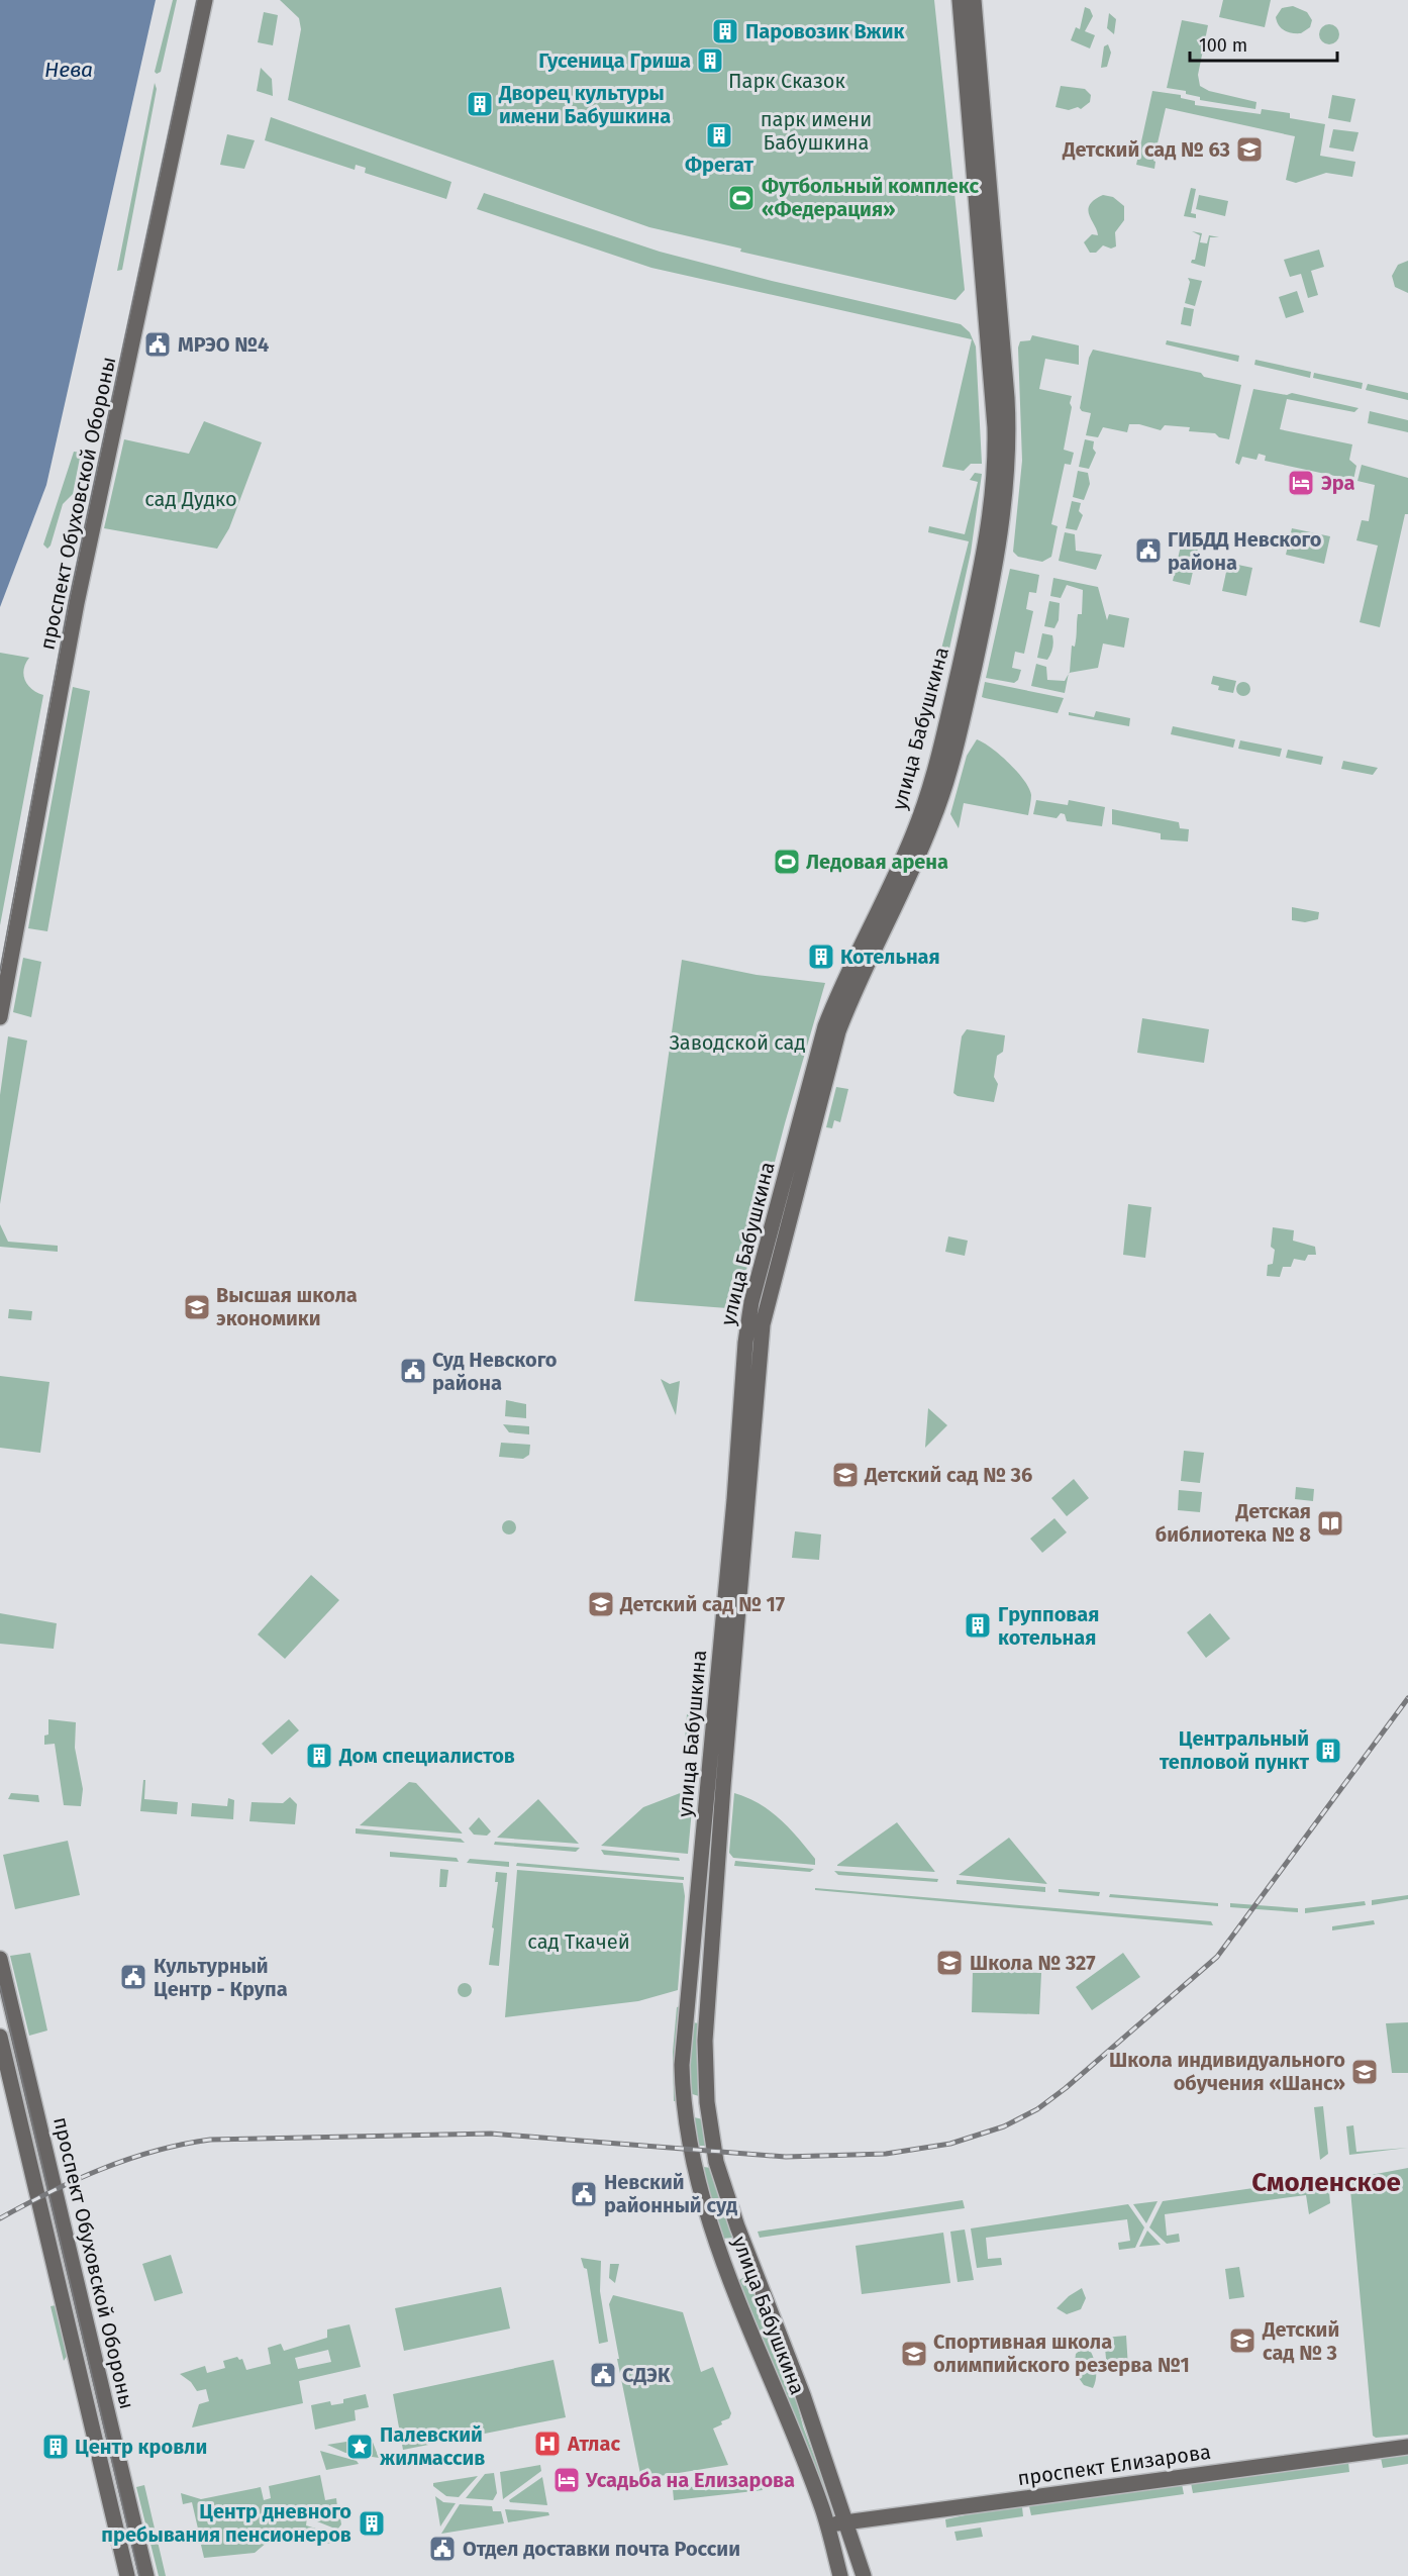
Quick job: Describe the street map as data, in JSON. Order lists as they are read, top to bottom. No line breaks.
{"streets":{"street":["проспект Обуховской Обороны","улица Бабушкина","проспект Елизарова"]},"crossings":[["улица Бабушкина","проспект Елизарова"]],"districts":["Смоленское"],"water":["Нева"],"parks":["Парк Сказок","парк имени Бабушкина","сад Дудко","Заводской сад","сад Ткачей"],"places":{"building":["Паровозик Вжик","Гусеница Гриша","Дворец культуры имени Бабушкина","Фрегат","Котельная","Групповая котельная","Центральный тепловой пункт","Дом специалистов","Центр кровли","Центр дневного пребывания пенсионеров"],"school or university":["Детский сад № 63","Высшая школа экономики","Детский сад № 36","Детский сад № 17","Школа № 327","Школа индивидуального обучения «Шанс»","Детский сад № 3","Спортивная школа олимпийского резерва №1"],"sports":["Футбольный комплекс «Федерация»","Ледовая арена"],"public building":["МРЭО №4","ГИБДД Невского района","Суд Невского района","Культурный Центр - Крупа","Невский районный суд","СДЭК","Отдел доставки почта России"],"hotel":["Эра","Усадьба на Елизарова"],"library":["Детская библиотека № 8"],"hospital":["Атлас"],"place":["Палевский жилмассив"]},"scale_bar":"100 m"}
